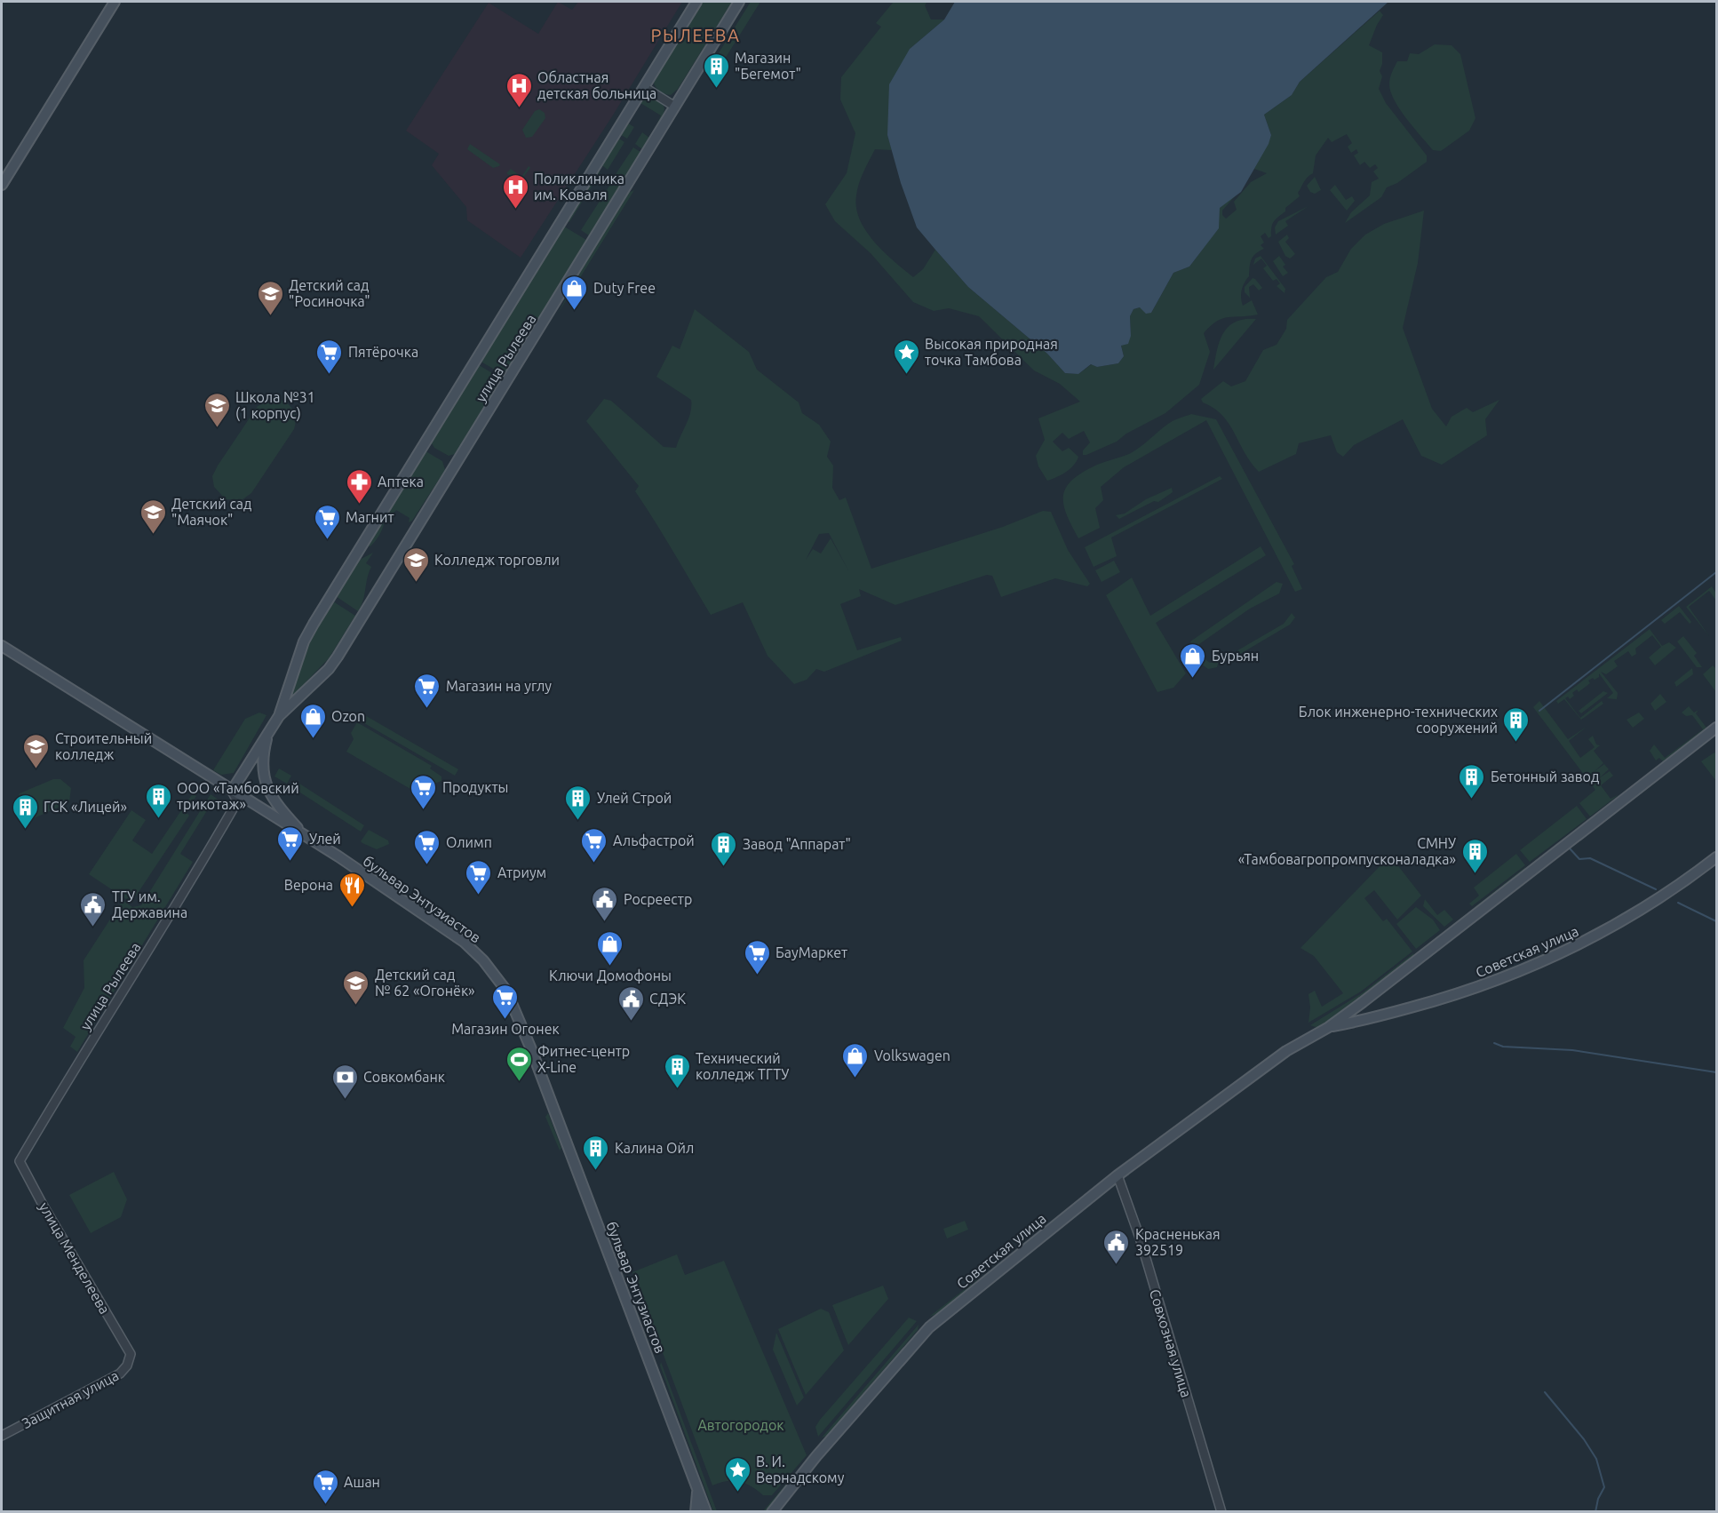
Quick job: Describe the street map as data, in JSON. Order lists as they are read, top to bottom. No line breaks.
{"streets":{"main road":["улица Рылеева","бульвар Энтузиастов","Советская улица"],"street":["улица Менделеева","Совхозная улица","Защитная улица"]},"crossings":[["улица Рылеева","бульвар Энтузиастов"],["улица Рылеева","улица Менделеева"],["Советская улица","Совхозная улица"],["улица Менделеева","Защитная улица"]],"districts":["РЫЛЕЕВА"],"parks":["Автогородок"],"places":{"building":["Магазин \"Бегемот\"","Блок инженерно-технических сооружений","Бетонный завод","ООО «Тамбовский трикотаж»","Улей Строй","ГСК «Лицей»","Завод \"Аппарат\"","СМНУ «Тамбовагропромпусконаладка»","Технический колледж ТГТУ","Калина Ойл"],"hospital":["Областная детская больница","Поликлиника им. Коваля"],"shop":["Duty Free","Бурьян","Ozon","Ключи Домофоны","Volkswagen"],"school or university":["Детский сад \"Росиночка\"","Школа №31 (1 корпус)","Детский сад \"Маячок\"","Колледж торговли","Строительный колледж","Детский сад № 62 «Огонёк»"],"supermarket":["Пятёрочка","Магнит","Магазин на углу","Продукты","Улей","Альфастрой","Олимп","Атриум","БауМаркет","Магазин Огонек","Ашан"],"place":["Высокая природная точка Тамбова","В. И. Вернадскому"],"pharmacy":["Аптека"],"restaurant":["Верона"],"public building":["Росреестр","ТГУ им. Державина","СДЭК","Красненькая 392519"],"sports":["Фитнес-центр X-Line"],"bank":["Совкомбанк"]}}
